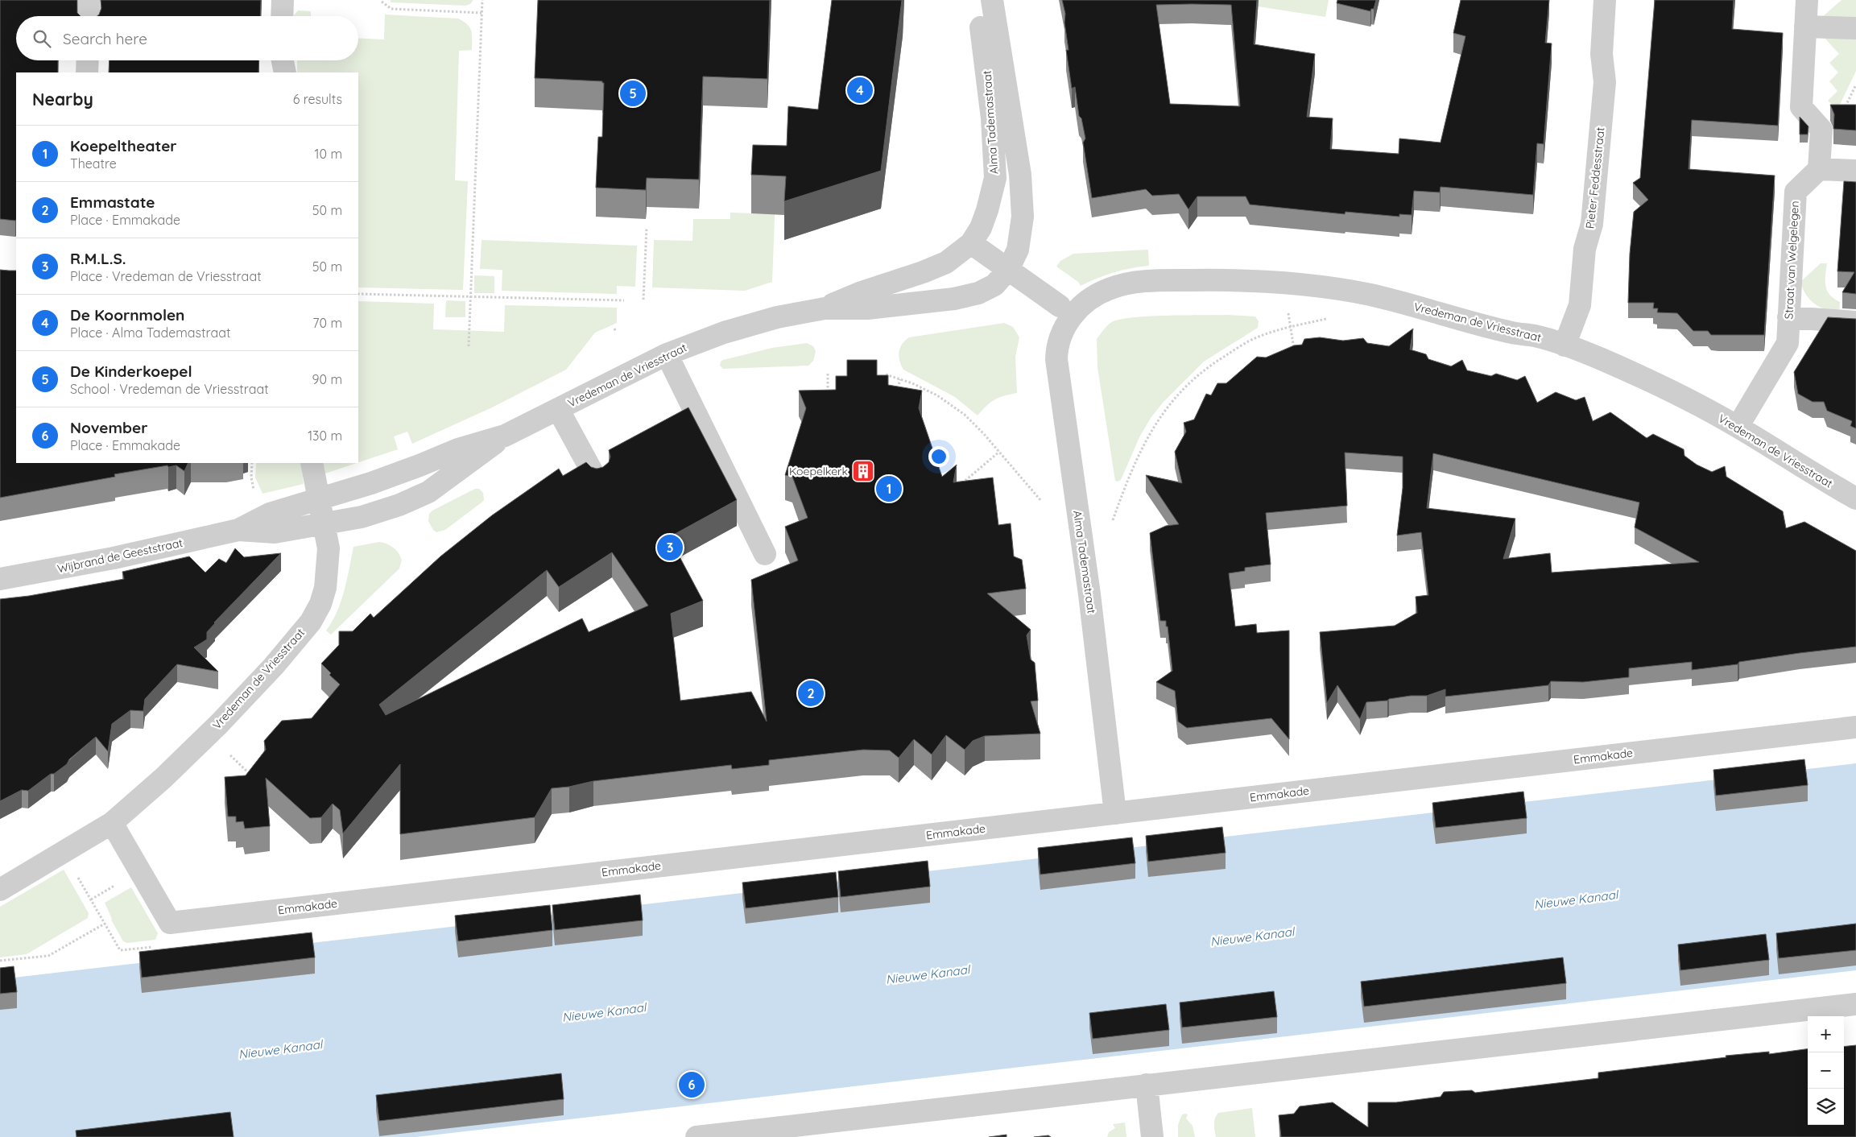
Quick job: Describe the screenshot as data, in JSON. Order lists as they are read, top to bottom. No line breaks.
{"streets":{"street":["Alma Tademastraat","Pieter Feddesstraat","Straat van Welgelegen","Vredeman de Vriesstraat","Wijbrand de Geeststraat","Emmakade"]},"crossings":[["Alma Tademastraat","Vredeman de Vriesstraat"],["Alma Tademastraat","Emmakade"],["Pieter Feddesstraat","Vredeman de Vriesstraat"],["Straat van Welgelegen","Vredeman de Vriesstraat"],["Vredeman de Vriesstraat","Wijbrand de Geeststraat"]],"water":["Nieuwe Kanaal"],"places":{"building":["Koepelkerk"]},"page":{"search":"Search here","heading":["Nearby","6 results"],"pins":["4","5","1","3","2","6"],"list":[{"mark":"1","name":"Koepeltheater","note":"Theatre","value":"10 m"},{"mark":"2","name":"Emmastate","note":"Place · Emmakade","value":"50 m"},{"mark":"3","name":"R.M.L.S.","note":"Place · Vredeman de Vriesstraat","value":"50 m"},{"mark":"4","name":"De Koornmolen","note":"Place · Alma Tademastraat","value":"70 m"},{"mark":"5","name":"De Kinderkoepel","note":"School · Vredeman de Vriesstraat","value":"90 m"},{"mark":"6","name":"November","note":"Place · Emmakade","value":"130 m"}],"map_buttons":["+","−"]}}
